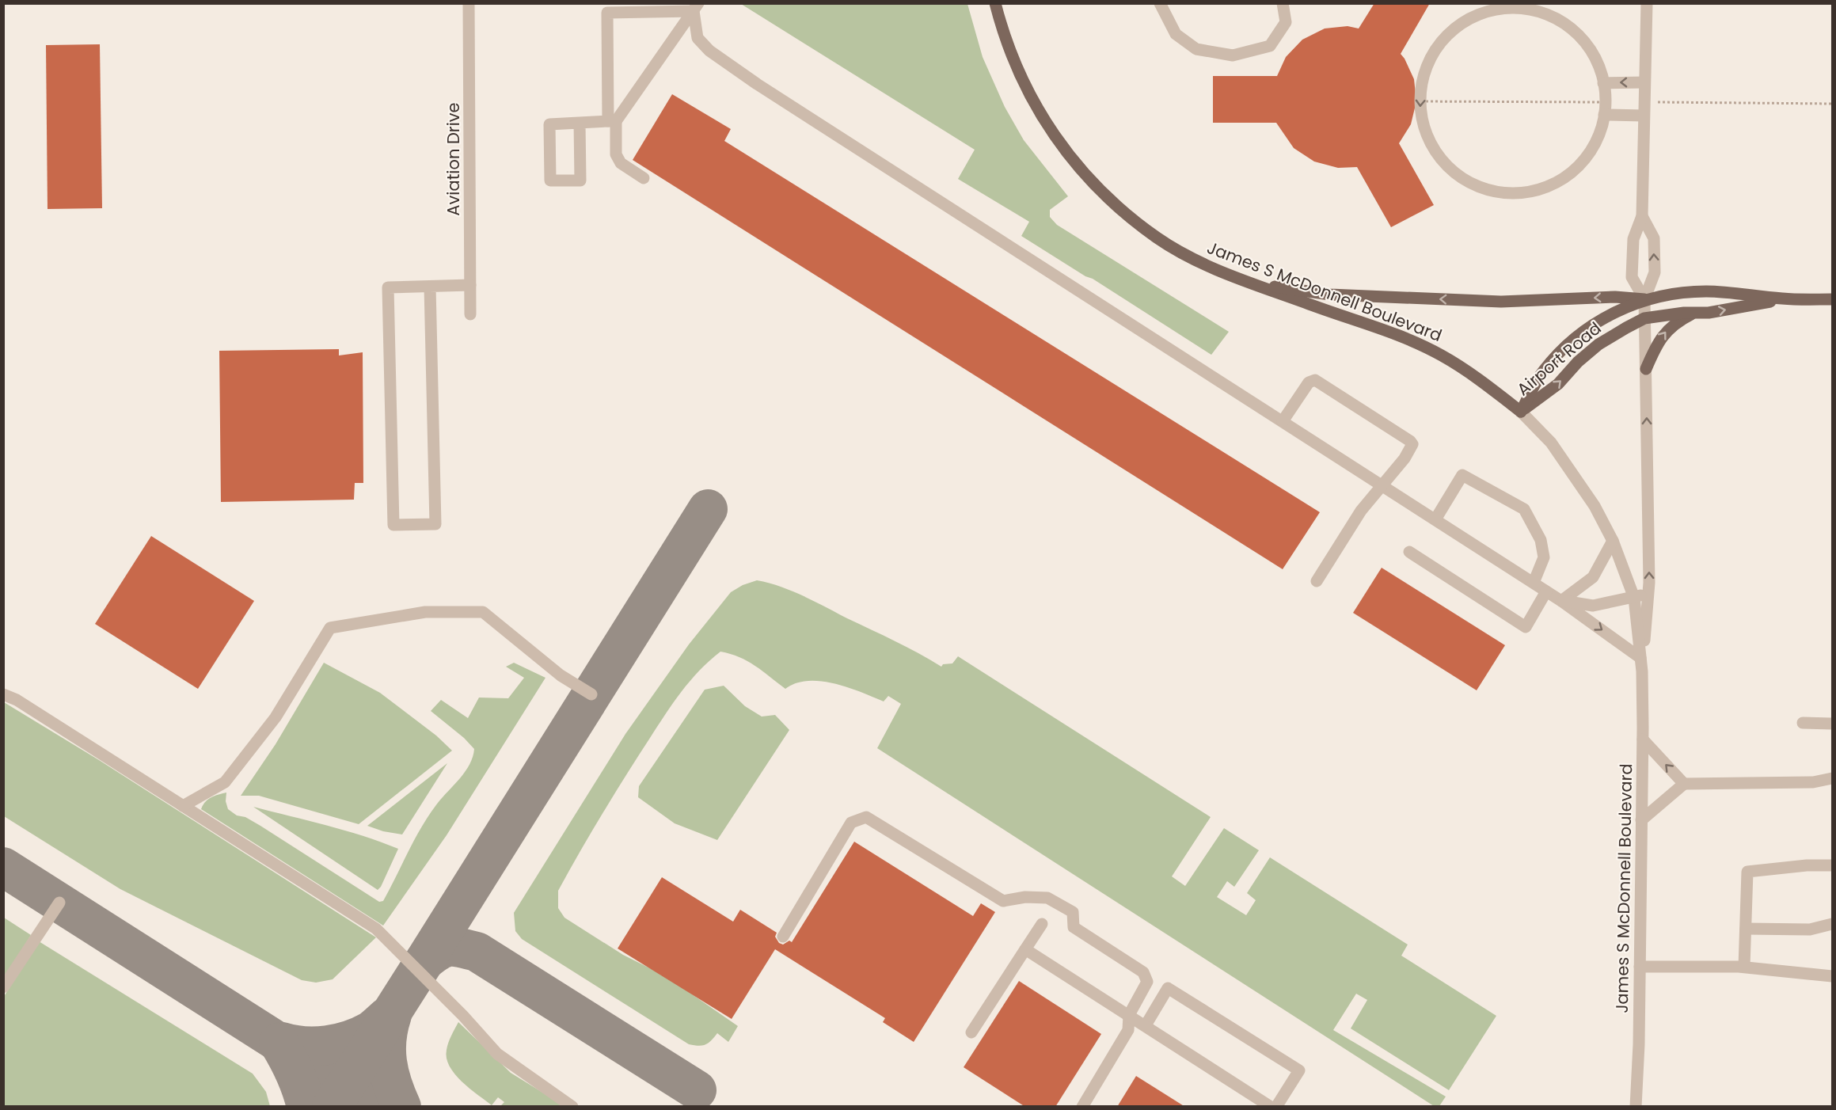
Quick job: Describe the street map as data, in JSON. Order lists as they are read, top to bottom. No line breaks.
{"streets":{"main road":["James S McDonnell Boulevard","Airport Road"],"street":["Aviation Drive"]},"crossings":[["James S McDonnell Boulevard","Airport Road"]]}
